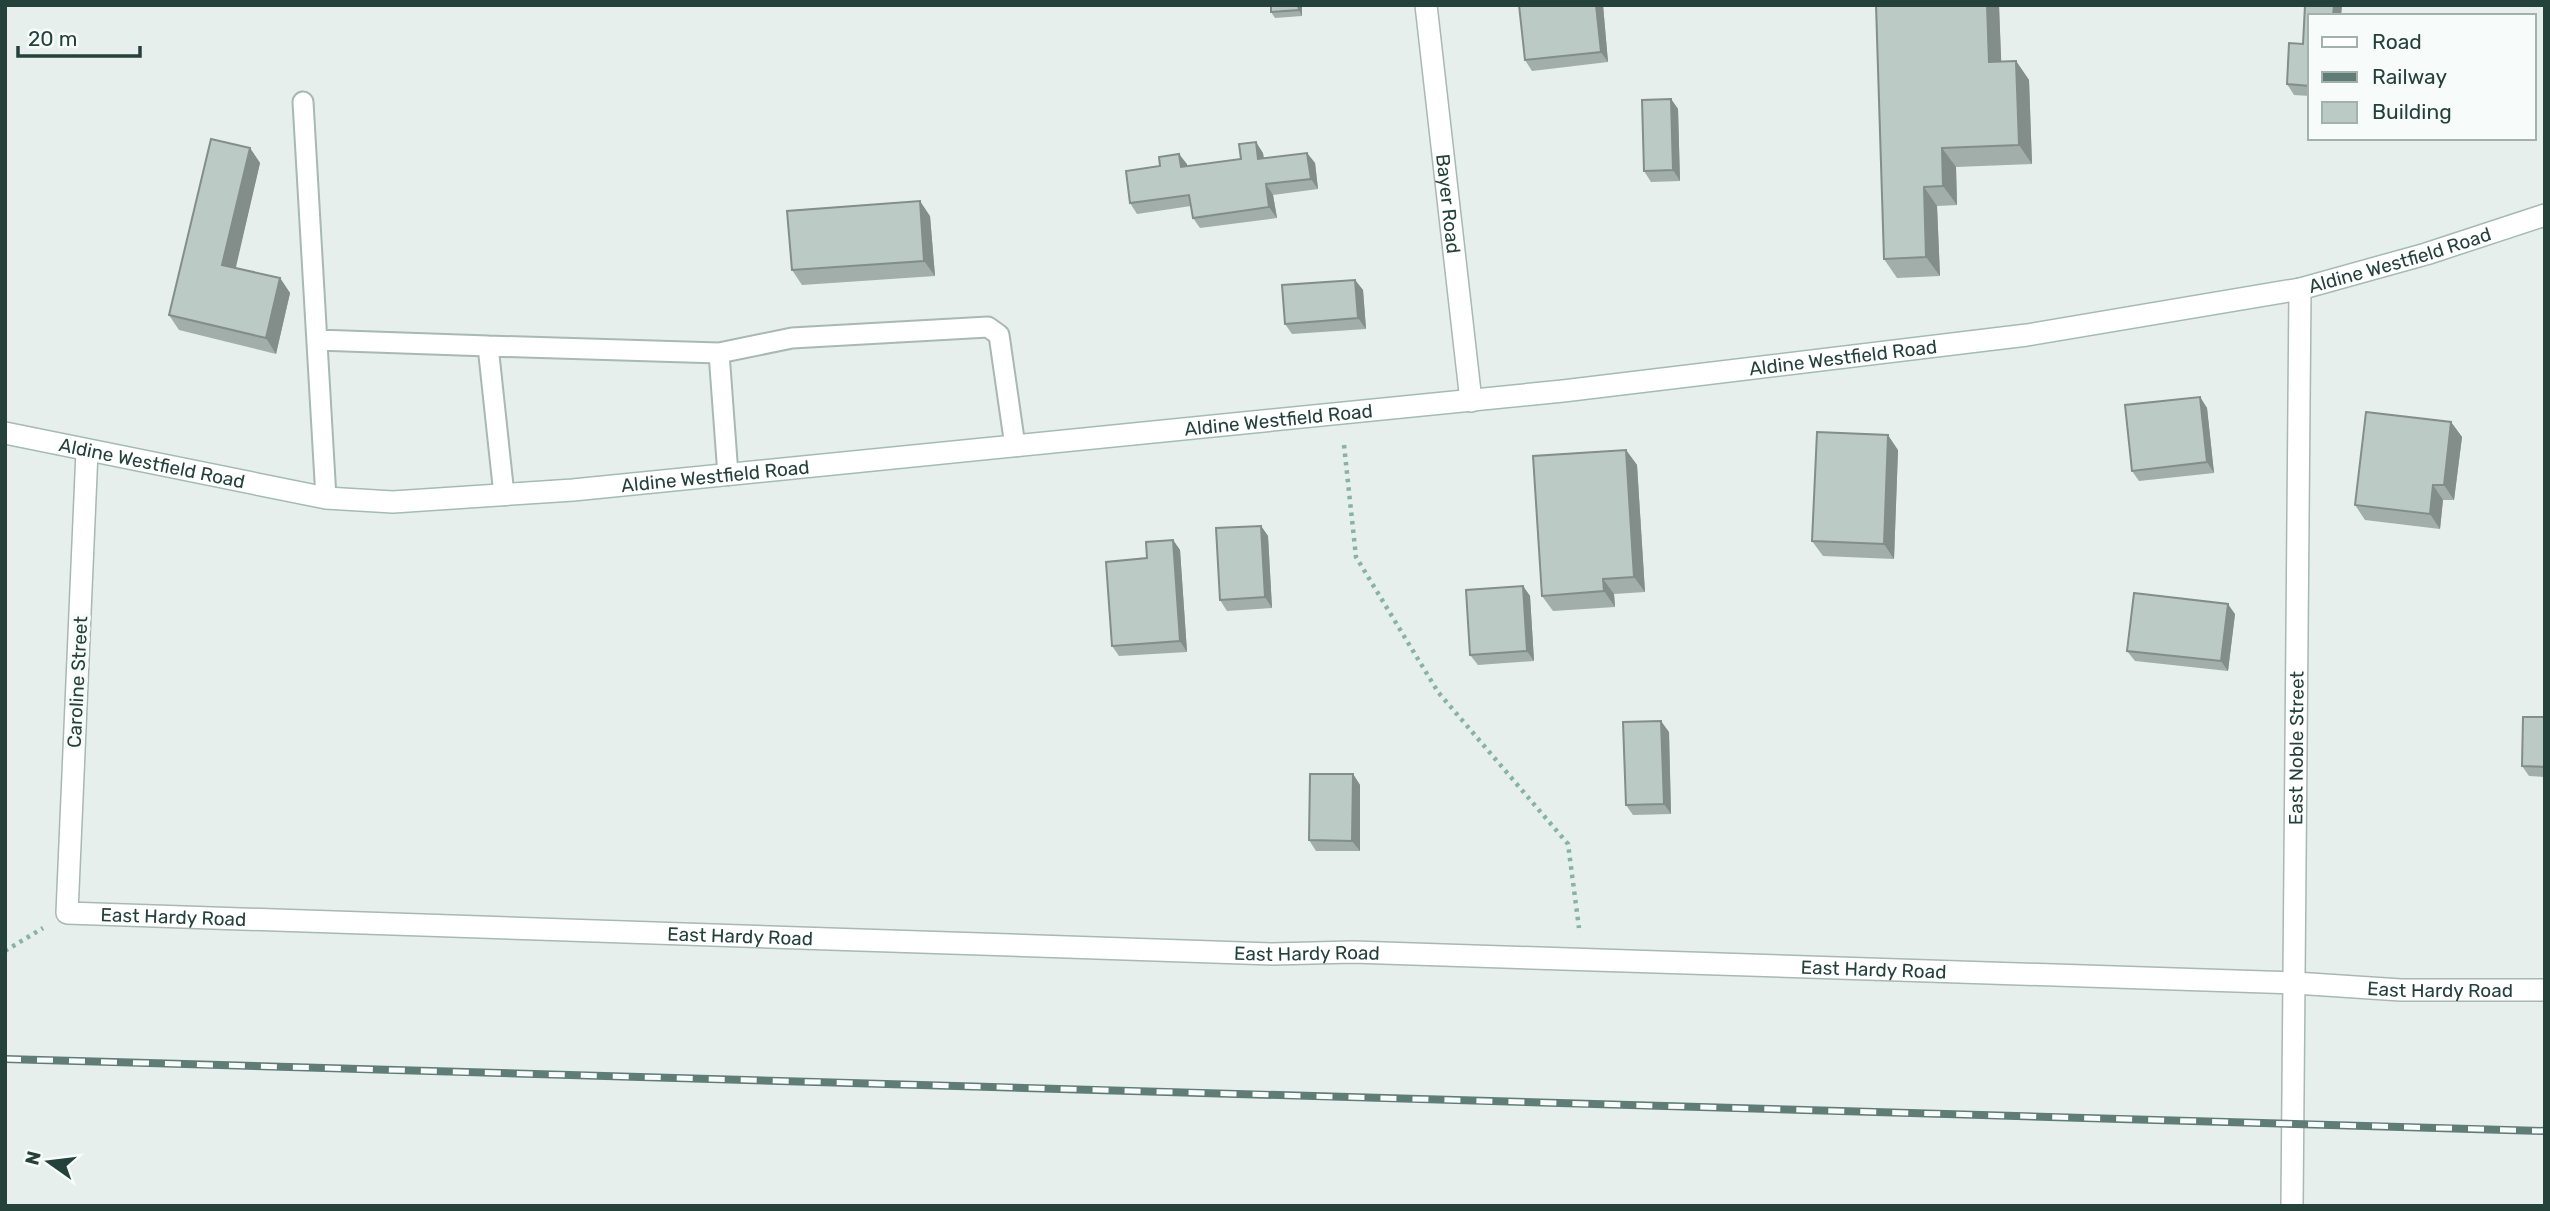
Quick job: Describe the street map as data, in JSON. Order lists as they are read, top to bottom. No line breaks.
{"streets":{"street":["Bayer Road","Aldine Westfield Road","Caroline Street","East Noble Street","East Hardy Road"]},"crossings":[["Bayer Road","Aldine Westfield Road"],["Aldine Westfield Road","Caroline Street"],["Aldine Westfield Road","East Noble Street"],["Caroline Street","East Hardy Road"],["East Noble Street","East Hardy Road"]],"legend":["Road","Railway","Building"],"scale_bar":"20 m","north":"left"}
